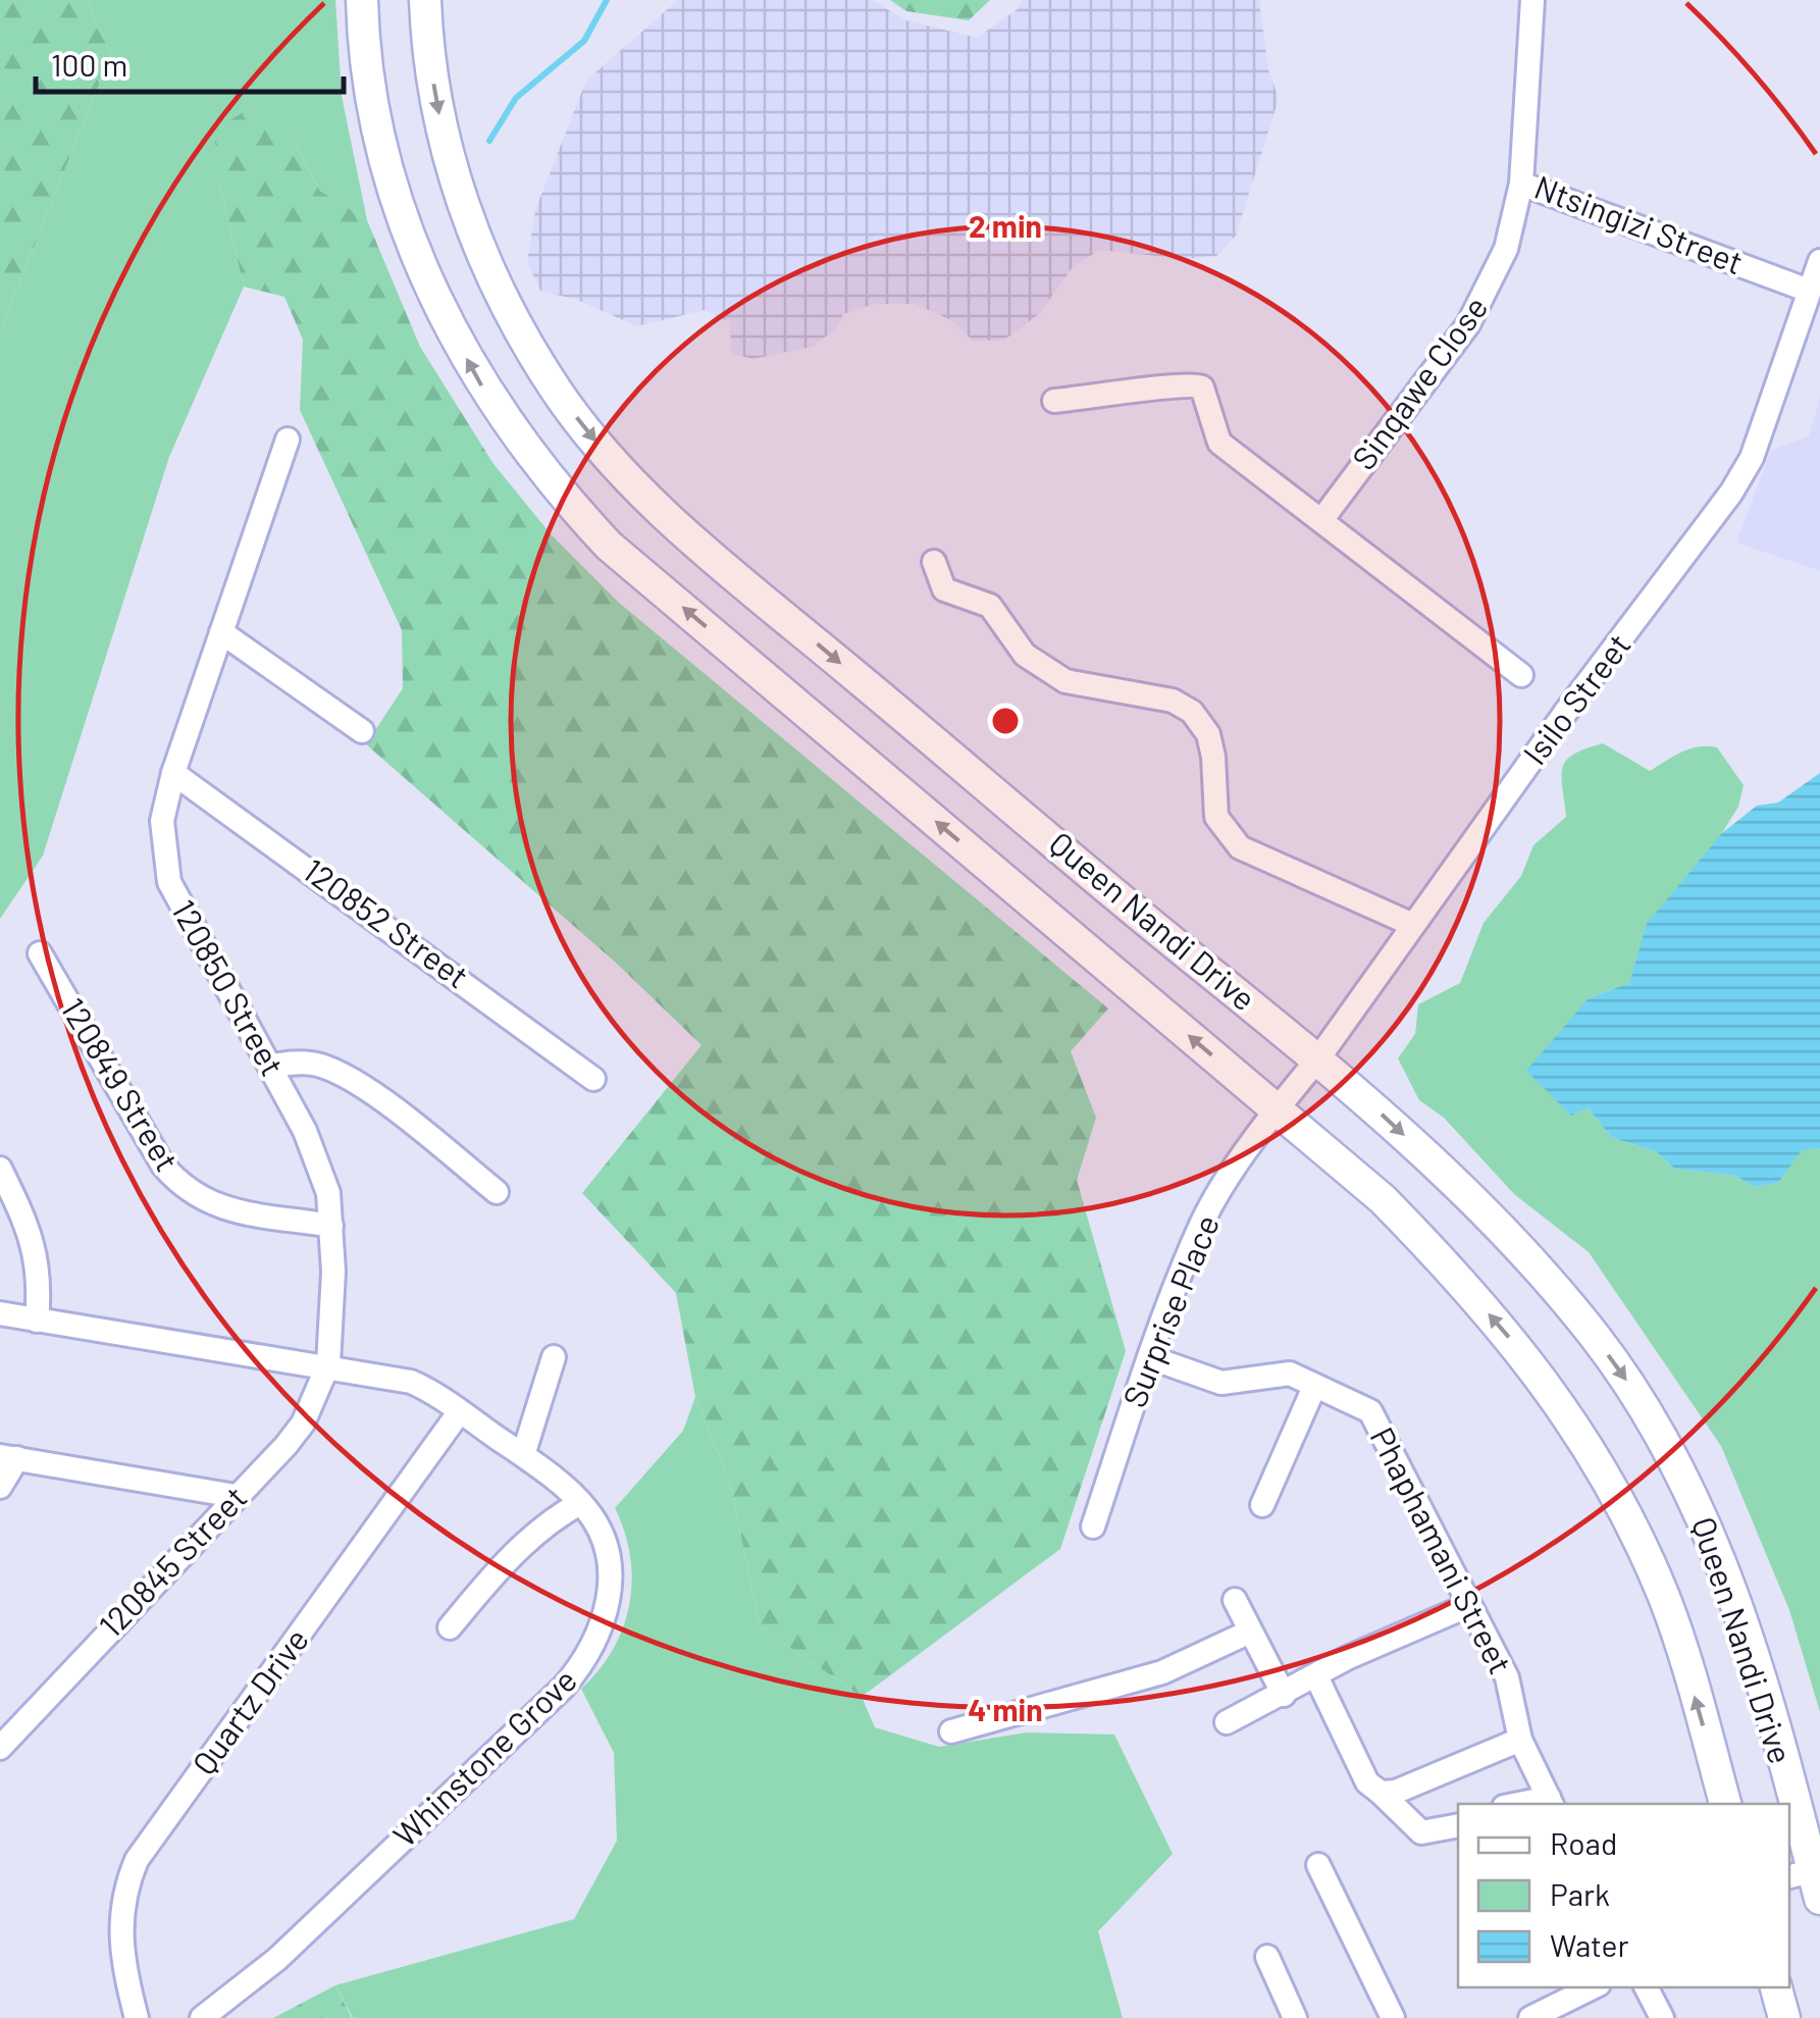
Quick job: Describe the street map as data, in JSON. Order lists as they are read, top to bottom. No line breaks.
{"streets":{"main road":["Queen Nandi Drive"],"street":["Ntsingizi Street","Sinqawe Close","Isilo Street","120852 Street","120850 Street","120849 Street","Surprise Place","Phaphamani Street","120845 Street","Quartz Drive","Whinstone Grove"]},"crossings":[["Ntsingizi Street","Sinqawe Close"],["Ntsingizi Street","Isilo Street"],["Isilo Street","Queen Nandi Drive"],["Isilo Street","Surprise Place"],["Queen Nandi Drive","Surprise Place"],["120852 Street","120850 Street"],["120850 Street","120849 Street"],["120850 Street","120845 Street"],["120850 Street","Whinstone Grove"],["Surprise Place","Phaphamani Street"],["120845 Street","Whinstone Grove"],["Quartz Drive","Whinstone Grove"]],"legend":["Road","Park","Water"],"scale_bar":"100 m","rings":["2 min","4 min"]}
